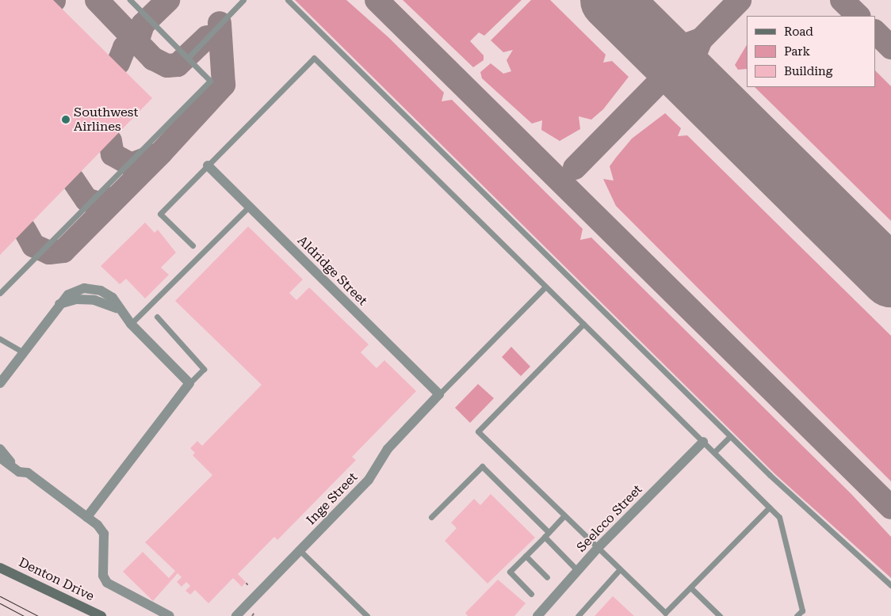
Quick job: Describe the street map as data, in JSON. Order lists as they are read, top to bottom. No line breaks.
{"streets":{"main road":["Denton Drive"],"street":["Aldridge Street","Inge Street","Seelcco Street"]},"crossings":[["Aldridge Street","Inge Street"]],"places":["Southwest Airlines"],"legend":["Road","Park","Building"]}
